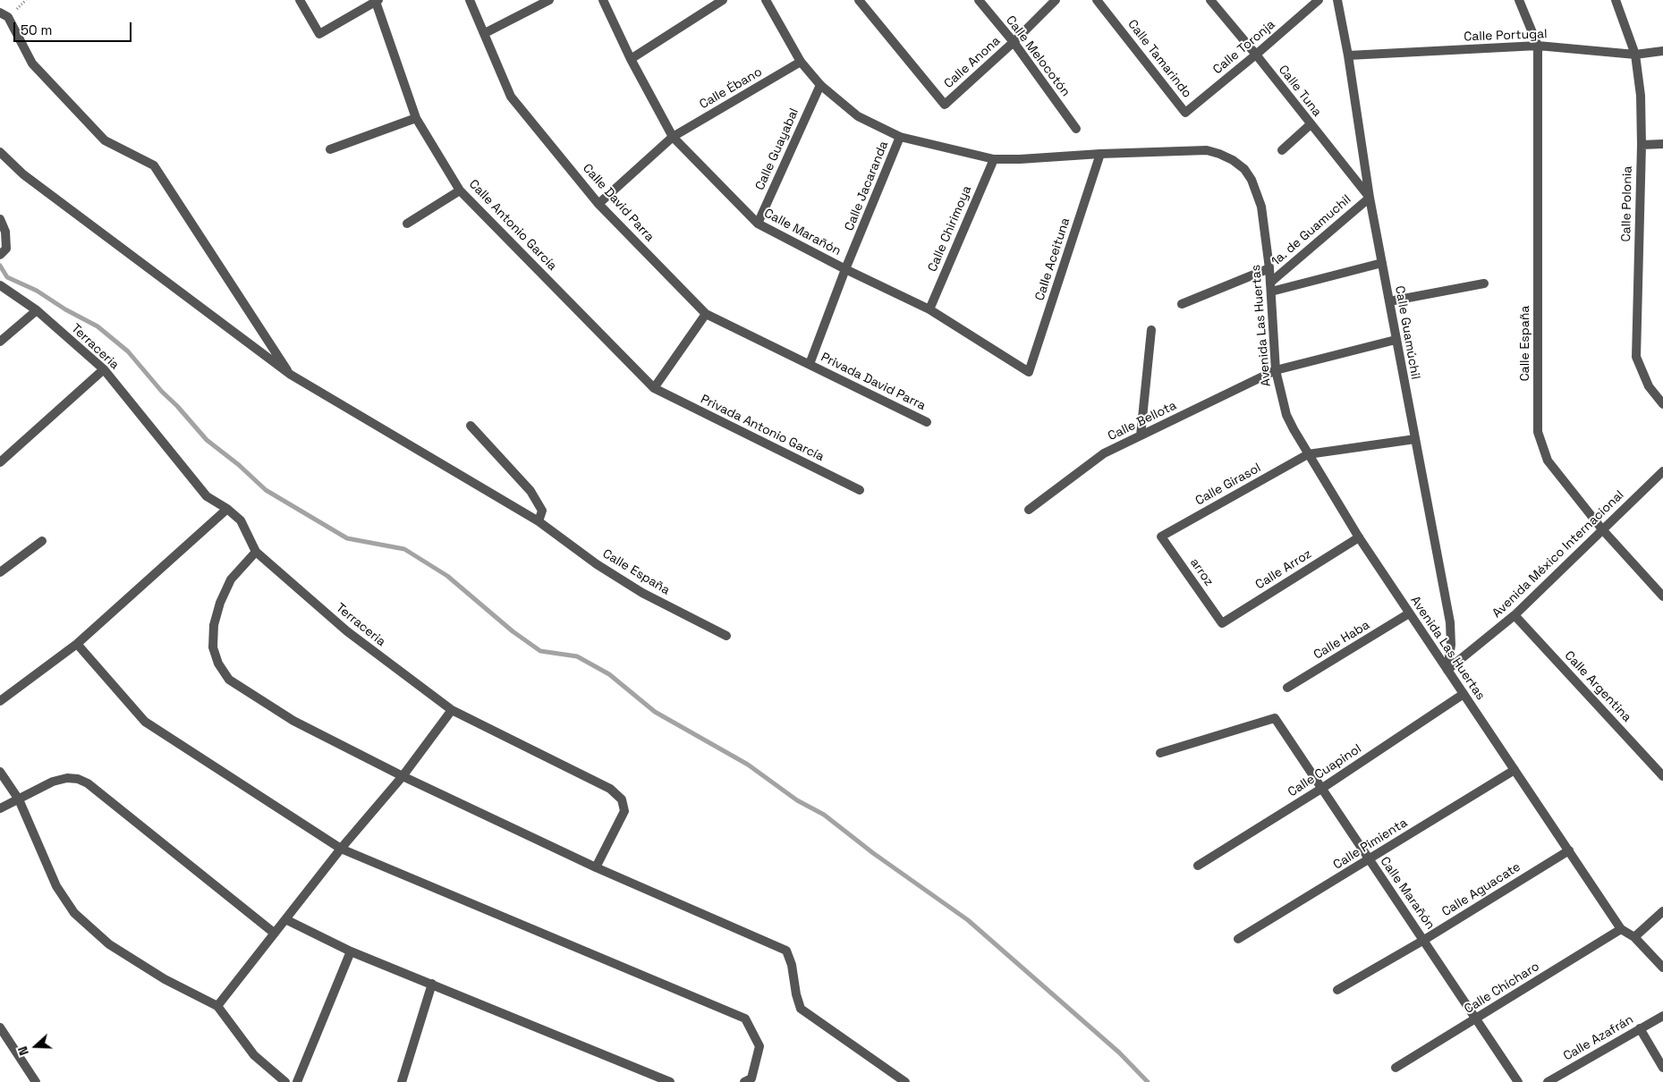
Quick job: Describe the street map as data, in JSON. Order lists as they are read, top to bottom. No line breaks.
{"streets":{"street":["Calle Portugal","Calle Toronja","Calle Melocotón","Calle Tamarindo","Calle Anona","Calle Ébano","Calle Tuna","Calle Guayabal","Calle Jacaranda","Calle David Parra","Calle Polonia","Calle Antonio García","Calle Chirimoya","1a. de Guamuchil","Calle Marañón","Calle Aceituna","Avenida Las Huertas","Calle Guamúchil","Calle España","Terraceria","Privada David Parra","Calle Bellota","Privada Antonio García","Calle Girasol","Avenida México Internacional","Calle Arroz","arroz","Calle Haba","Calle Argentina","Calle Cuapinol","Calle Pimienta","Calle Aguacate","Calle Chícharo","Calle Azafrán"]},"crossings":[["Calle Portugal","Calle Polonia"],["Calle Portugal","Calle Guamúchil"],["Calle Portugal","Calle España"],["Calle Toronja","Calle Tamarindo"],["Calle Toronja","Calle Tuna"],["Calle Melocotón","Calle Anona"],["Calle Ébano","Calle David Parra"],["Calle Ébano","Calle Marañón"],["Calle Ébano","Avenida Las Huertas"],["Calle Tuna","1a. de Guamuchil"],["Calle Tuna","Calle Guamúchil"],["Calle Guayabal","Calle Marañón"],["Calle Guayabal","Avenida Las Huertas"],["Calle Jacaranda","Calle David Parra"],["Calle Jacaranda","Calle Marañón"],["Calle Jacaranda","Avenida Las Huertas"],["Calle Jacaranda","Privada David Parra"],["Calle David Parra","Privada David Parra"],["Calle Antonio García","Privada Antonio García"],["Calle Chirimoya","Calle Marañón"],["Calle Chirimoya","Avenida Las Huertas"],["1a. de Guamuchil","Avenida Las Huertas"],["1a. de Guamuchil","Calle Guamúchil"],["Calle Marañón","Calle Aceituna"],["Calle Marañón","Calle Cuapinol"],["Calle Marañón","Calle Pimienta"],["Calle Marañón","Calle Aguacate"],["Calle Marañón","Calle Chícharo"],["Calle Aceituna","Avenida Las Huertas"],["Avenida Las Huertas","Calle Guamúchil"],["Avenida Las Huertas","Calle Bellota"],["Avenida Las Huertas","Calle Girasol"],["Avenida Las Huertas","Avenida México Internacional"],["Avenida Las Huertas","Calle Arroz"],["Avenida Las Huertas","Calle Haba"],["Avenida Las Huertas","Calle Cuapinol"],["Avenida Las Huertas","Calle Pimienta"],["Avenida Las Huertas","Calle Aguacate"],["Avenida Las Huertas","Calle Chícharo"],["Calle Guamúchil","Calle Bellota"],["Calle Guamúchil","Avenida México Internacional"],["Calle España","Avenida México Internacional"],["Calle Girasol","arroz"],["Avenida México Internacional","Calle Argentina"],["Calle Arroz","arroz"]],"scale_bar":"50 m","north":"left"}
